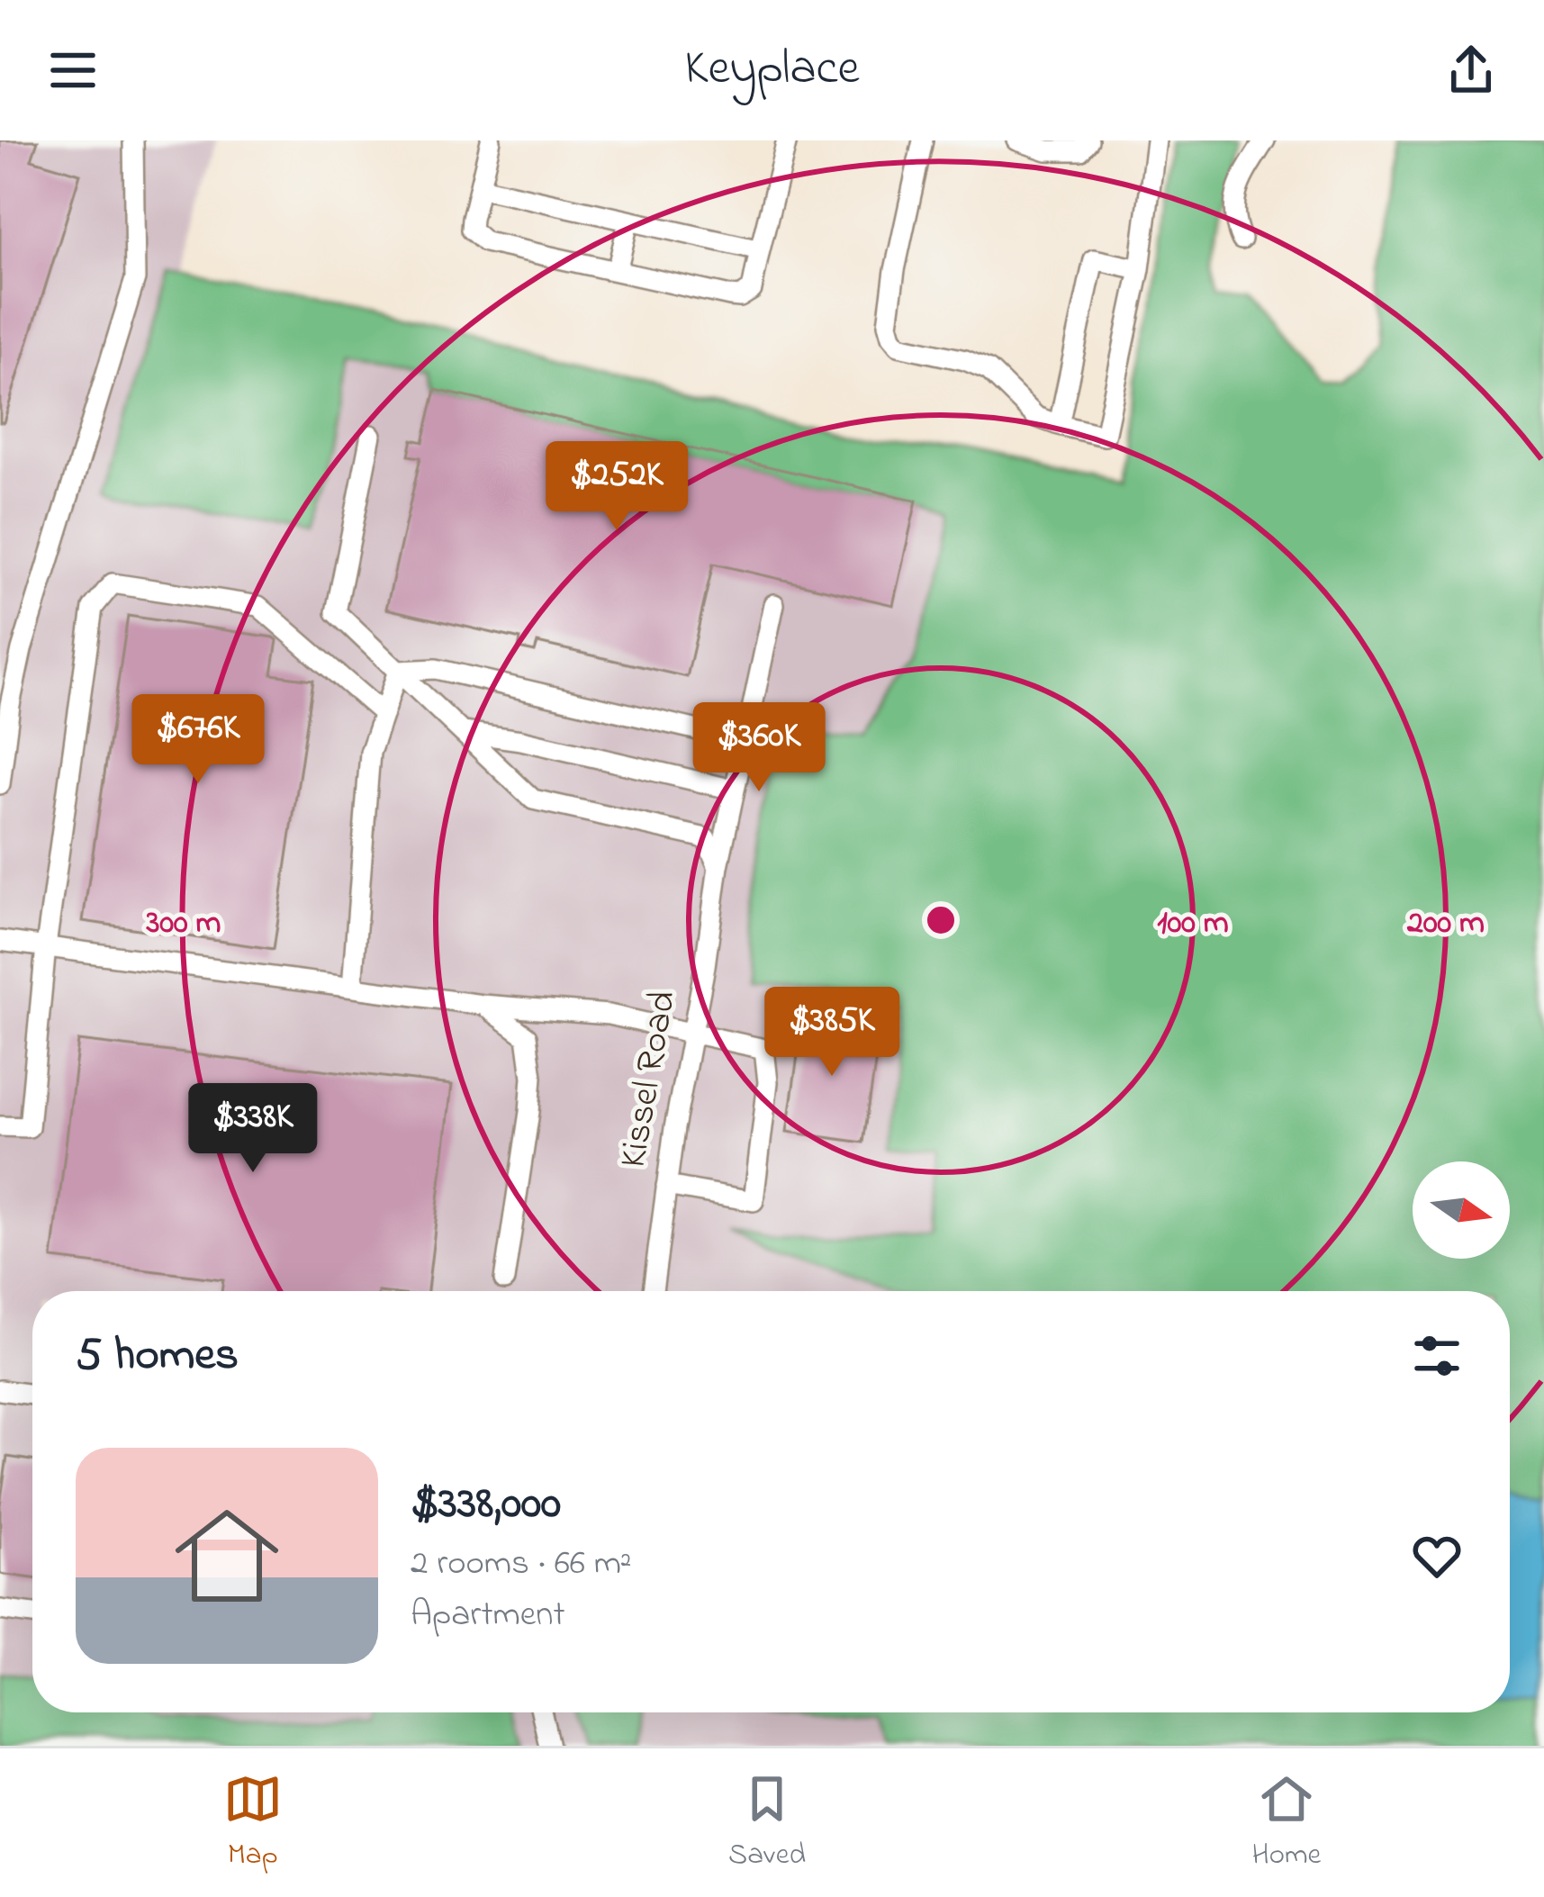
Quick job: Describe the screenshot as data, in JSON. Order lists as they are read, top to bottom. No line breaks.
{"streets":{"street":["Kissel Road"]},"north":"right","page":{"header":"Keyplace","price":["$252K","$676K","$360K","$385K","$338K"],"heading":"5 homes","list":[{"name":"$338,000","note":"2 rooms · 66 m² · Apartment"}],"tabs":["Map","Saved","Home"]},"rings":["100 m","200 m","300 m"]}
